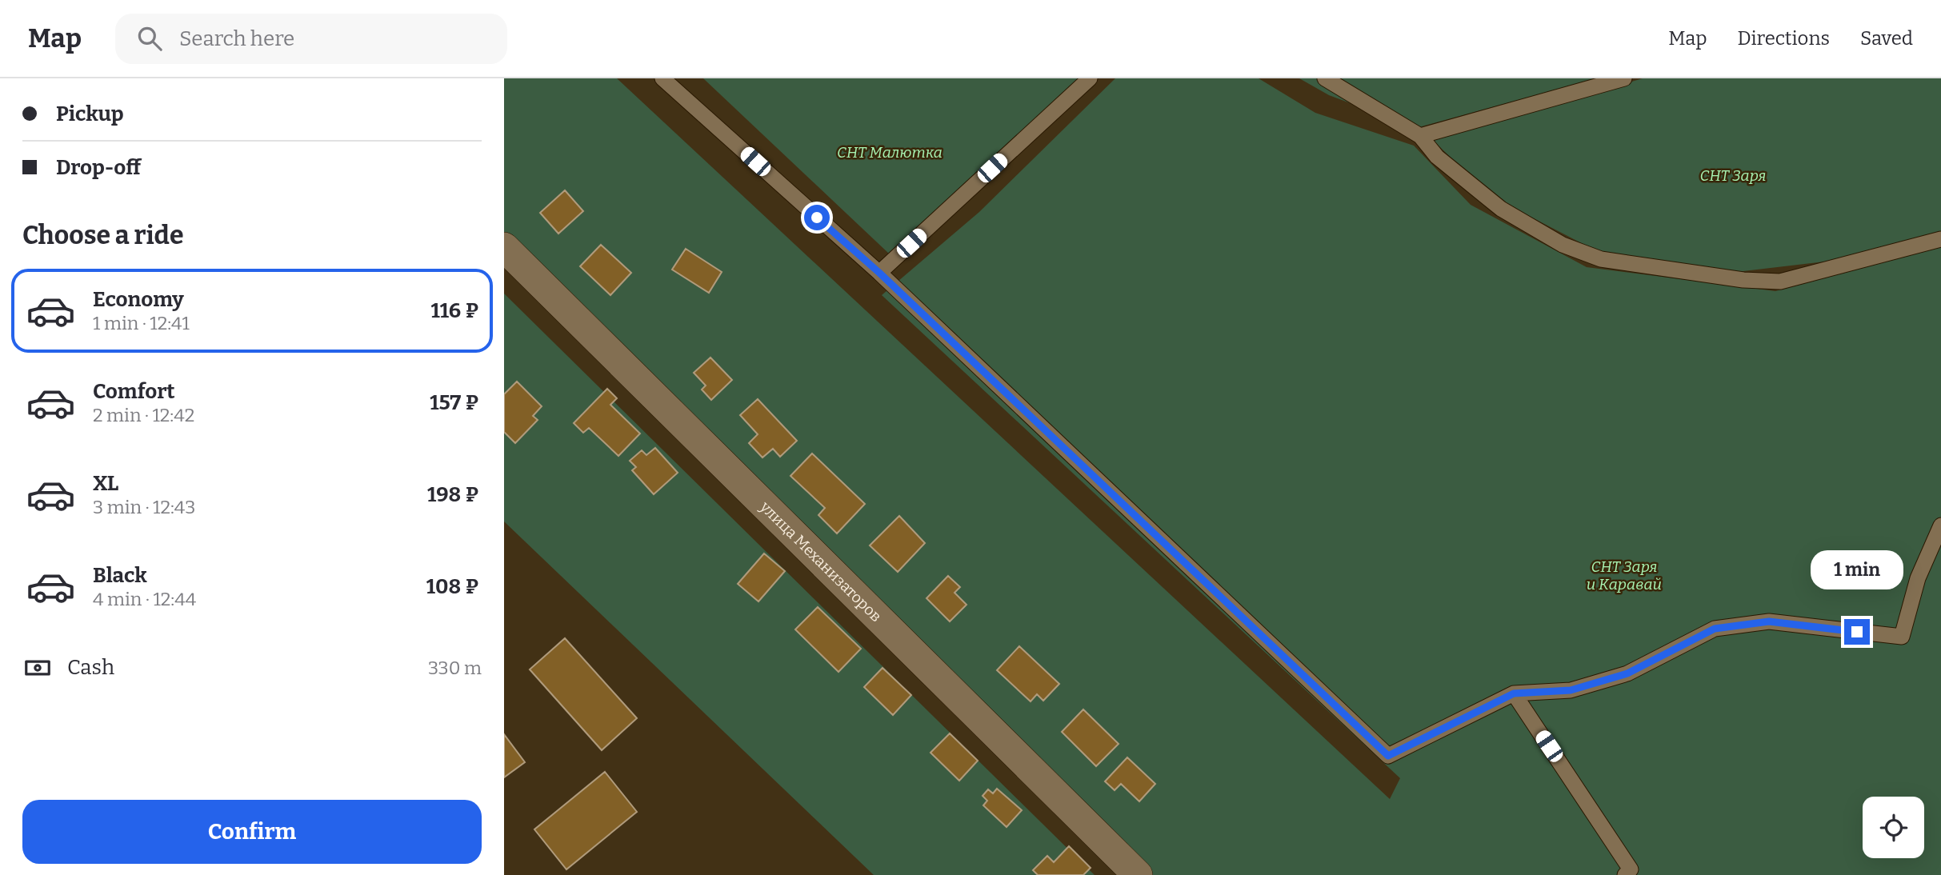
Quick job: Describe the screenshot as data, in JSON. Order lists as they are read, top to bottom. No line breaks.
{"streets":{"street":["улица Механизаторов"]},"parks":["СНТ Малютка","СНТ Заря","СНТ Заря и Каравай"],"page":{"header":"Map","search":"Search here","nav":["Map","Directions","Saved"],"banner":["Pickup","Drop-off"],"heading":"Choose a ride","list":[{"name":"Economy","note":"1 min · 12:41","value":"116 ₽"},{"name":"Comfort","note":"2 min · 12:42","value":"157 ₽"},{"name":"XL","note":"3 min · 12:43","value":"198 ₽"},{"name":"Black","note":"4 min · 12:44","value":"108 ₽"}],"bubble":"1 min","pay":["Cash","330 m"],"buttons":"Confirm"}}
